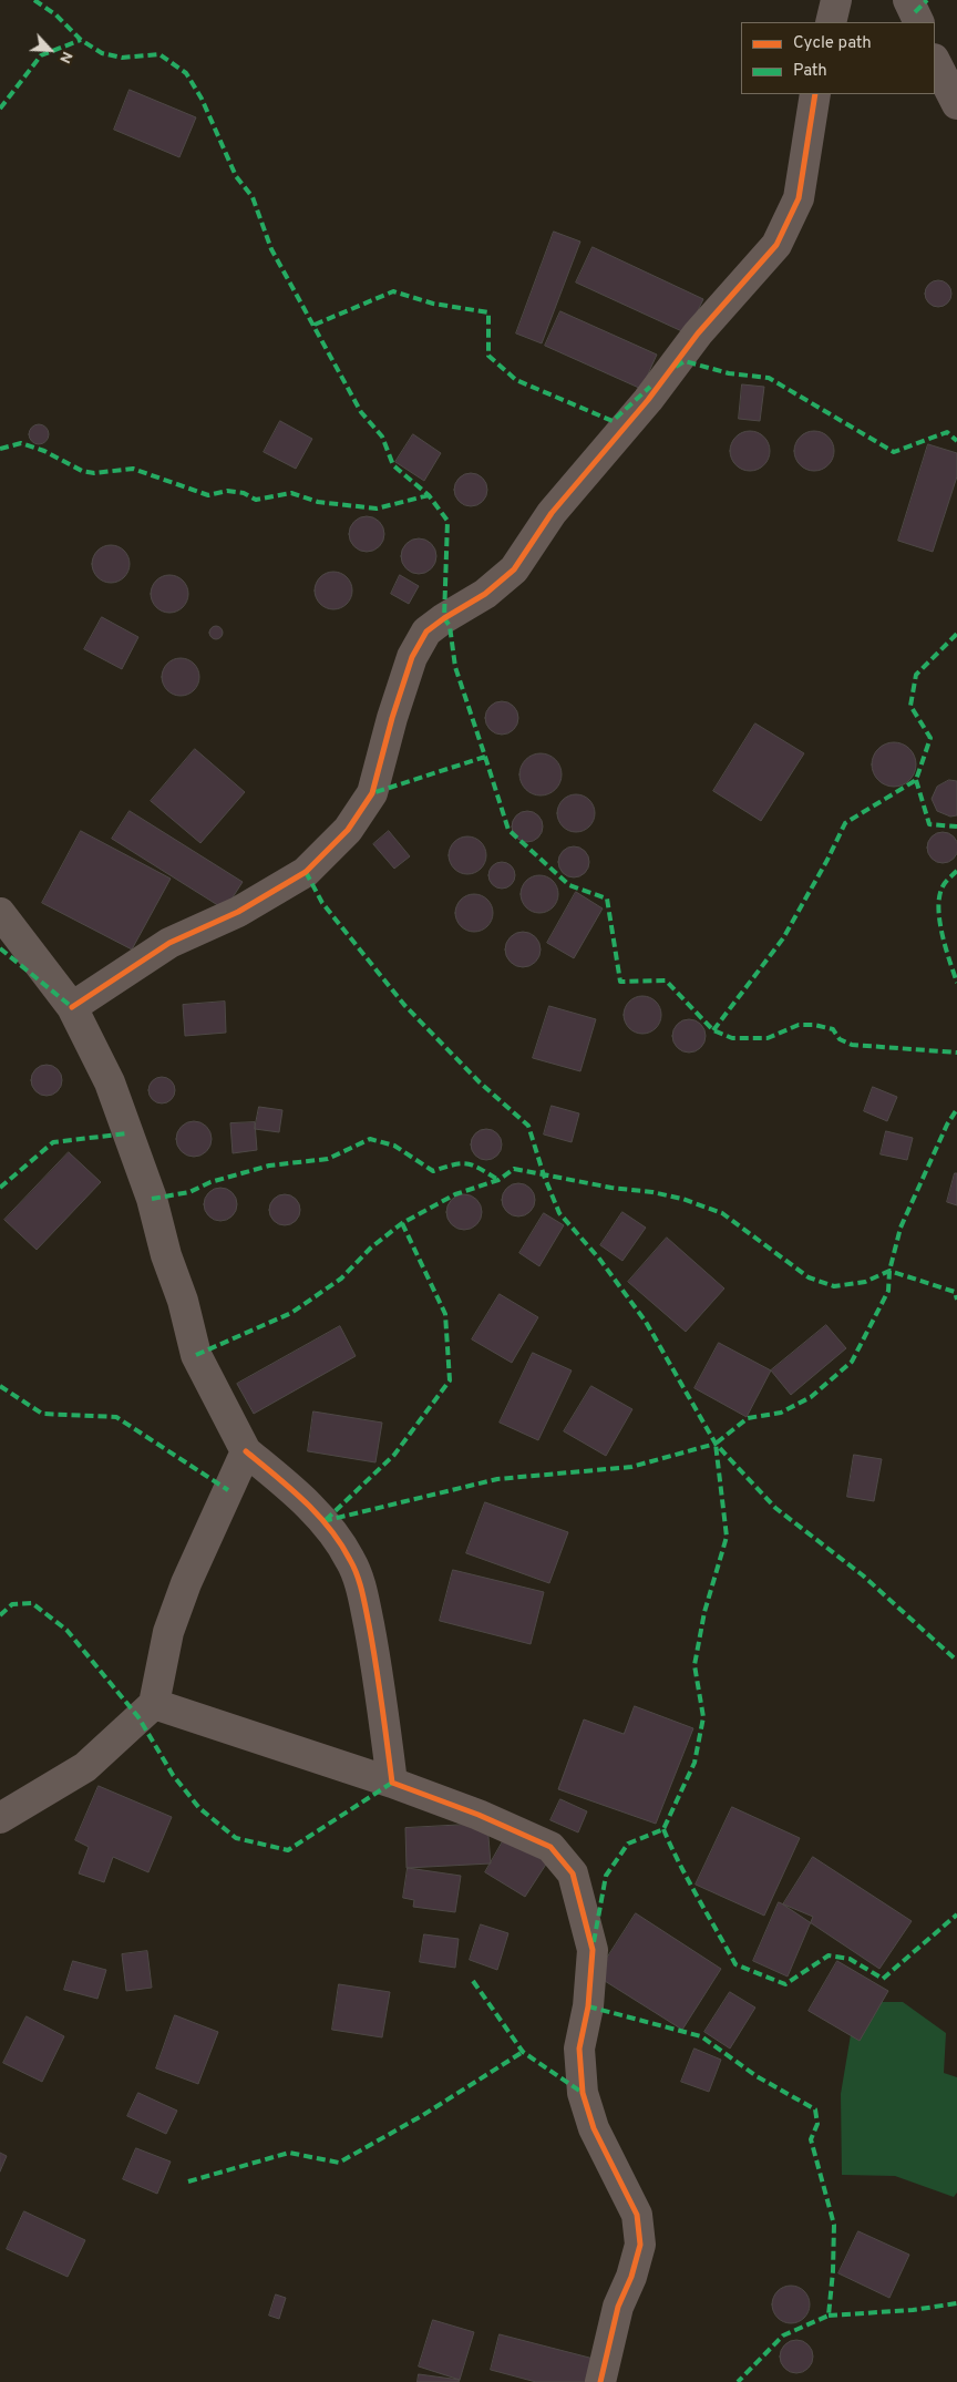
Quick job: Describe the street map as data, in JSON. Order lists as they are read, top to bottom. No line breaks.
{"legend":["Cycle path","Path"],"north":"bottom right"}
